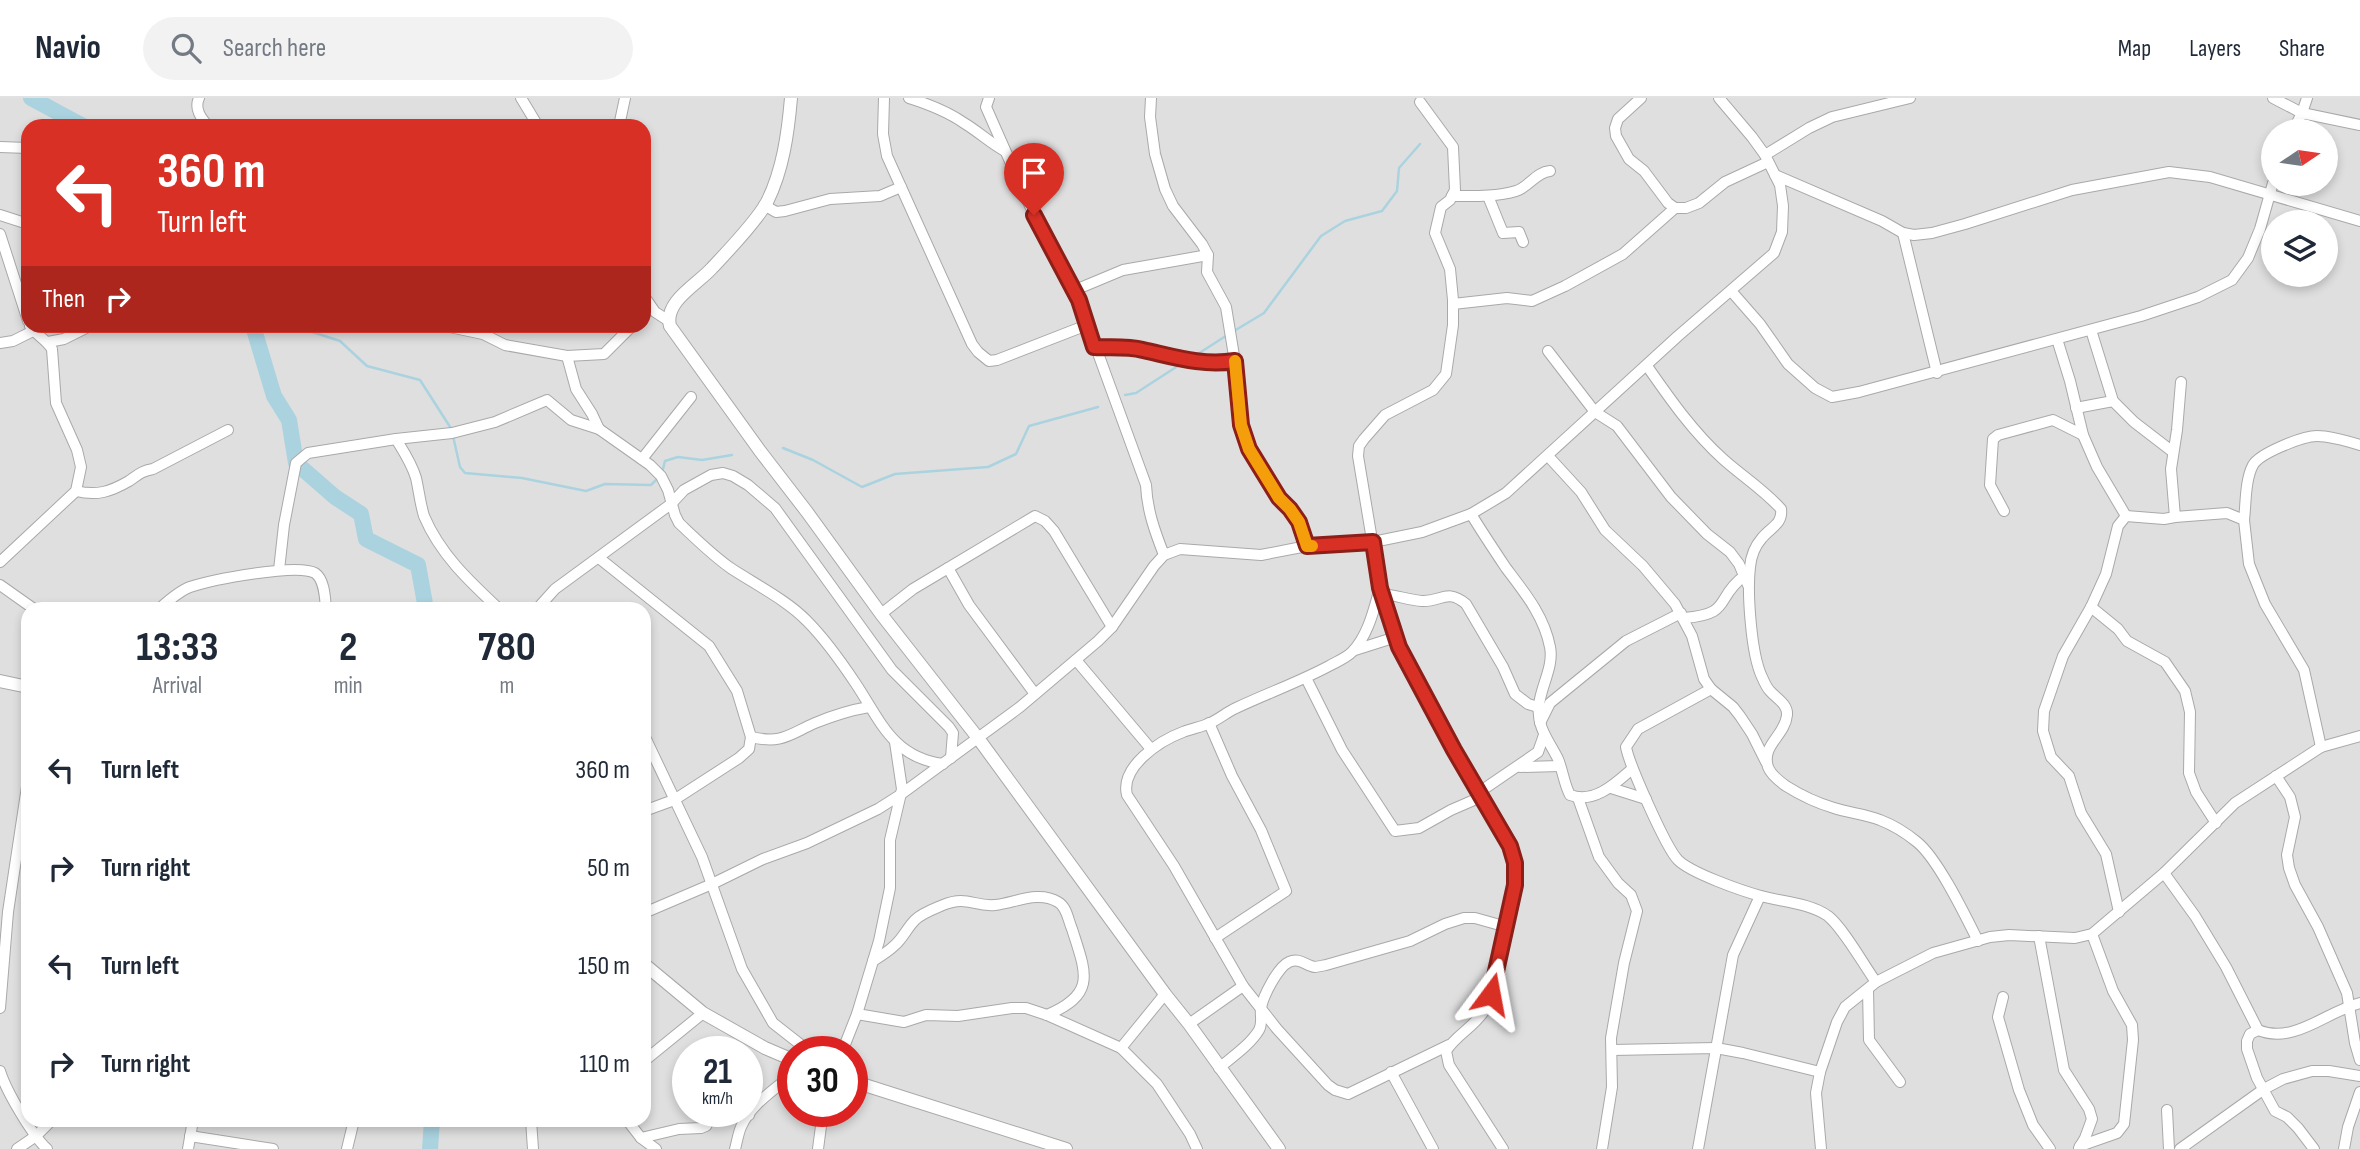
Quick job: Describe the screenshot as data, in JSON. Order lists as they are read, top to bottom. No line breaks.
{"north":"right","page":{"header":"Navio","search":"Search here","nav":["Map","Layers","Share"],"turn":["360 m","Turn left"],"then":"Then","eta":["13:33","Arrival","2","min","780","m"],"list":[{"name":"Turn left","value":"360 m"},{"name":"Turn right","value":"50 m"},{"name":"Turn left","value":"150 m"},{"name":"Turn right","value":"110 m"}],"speed":"21 km/h","limit":"30"}}
